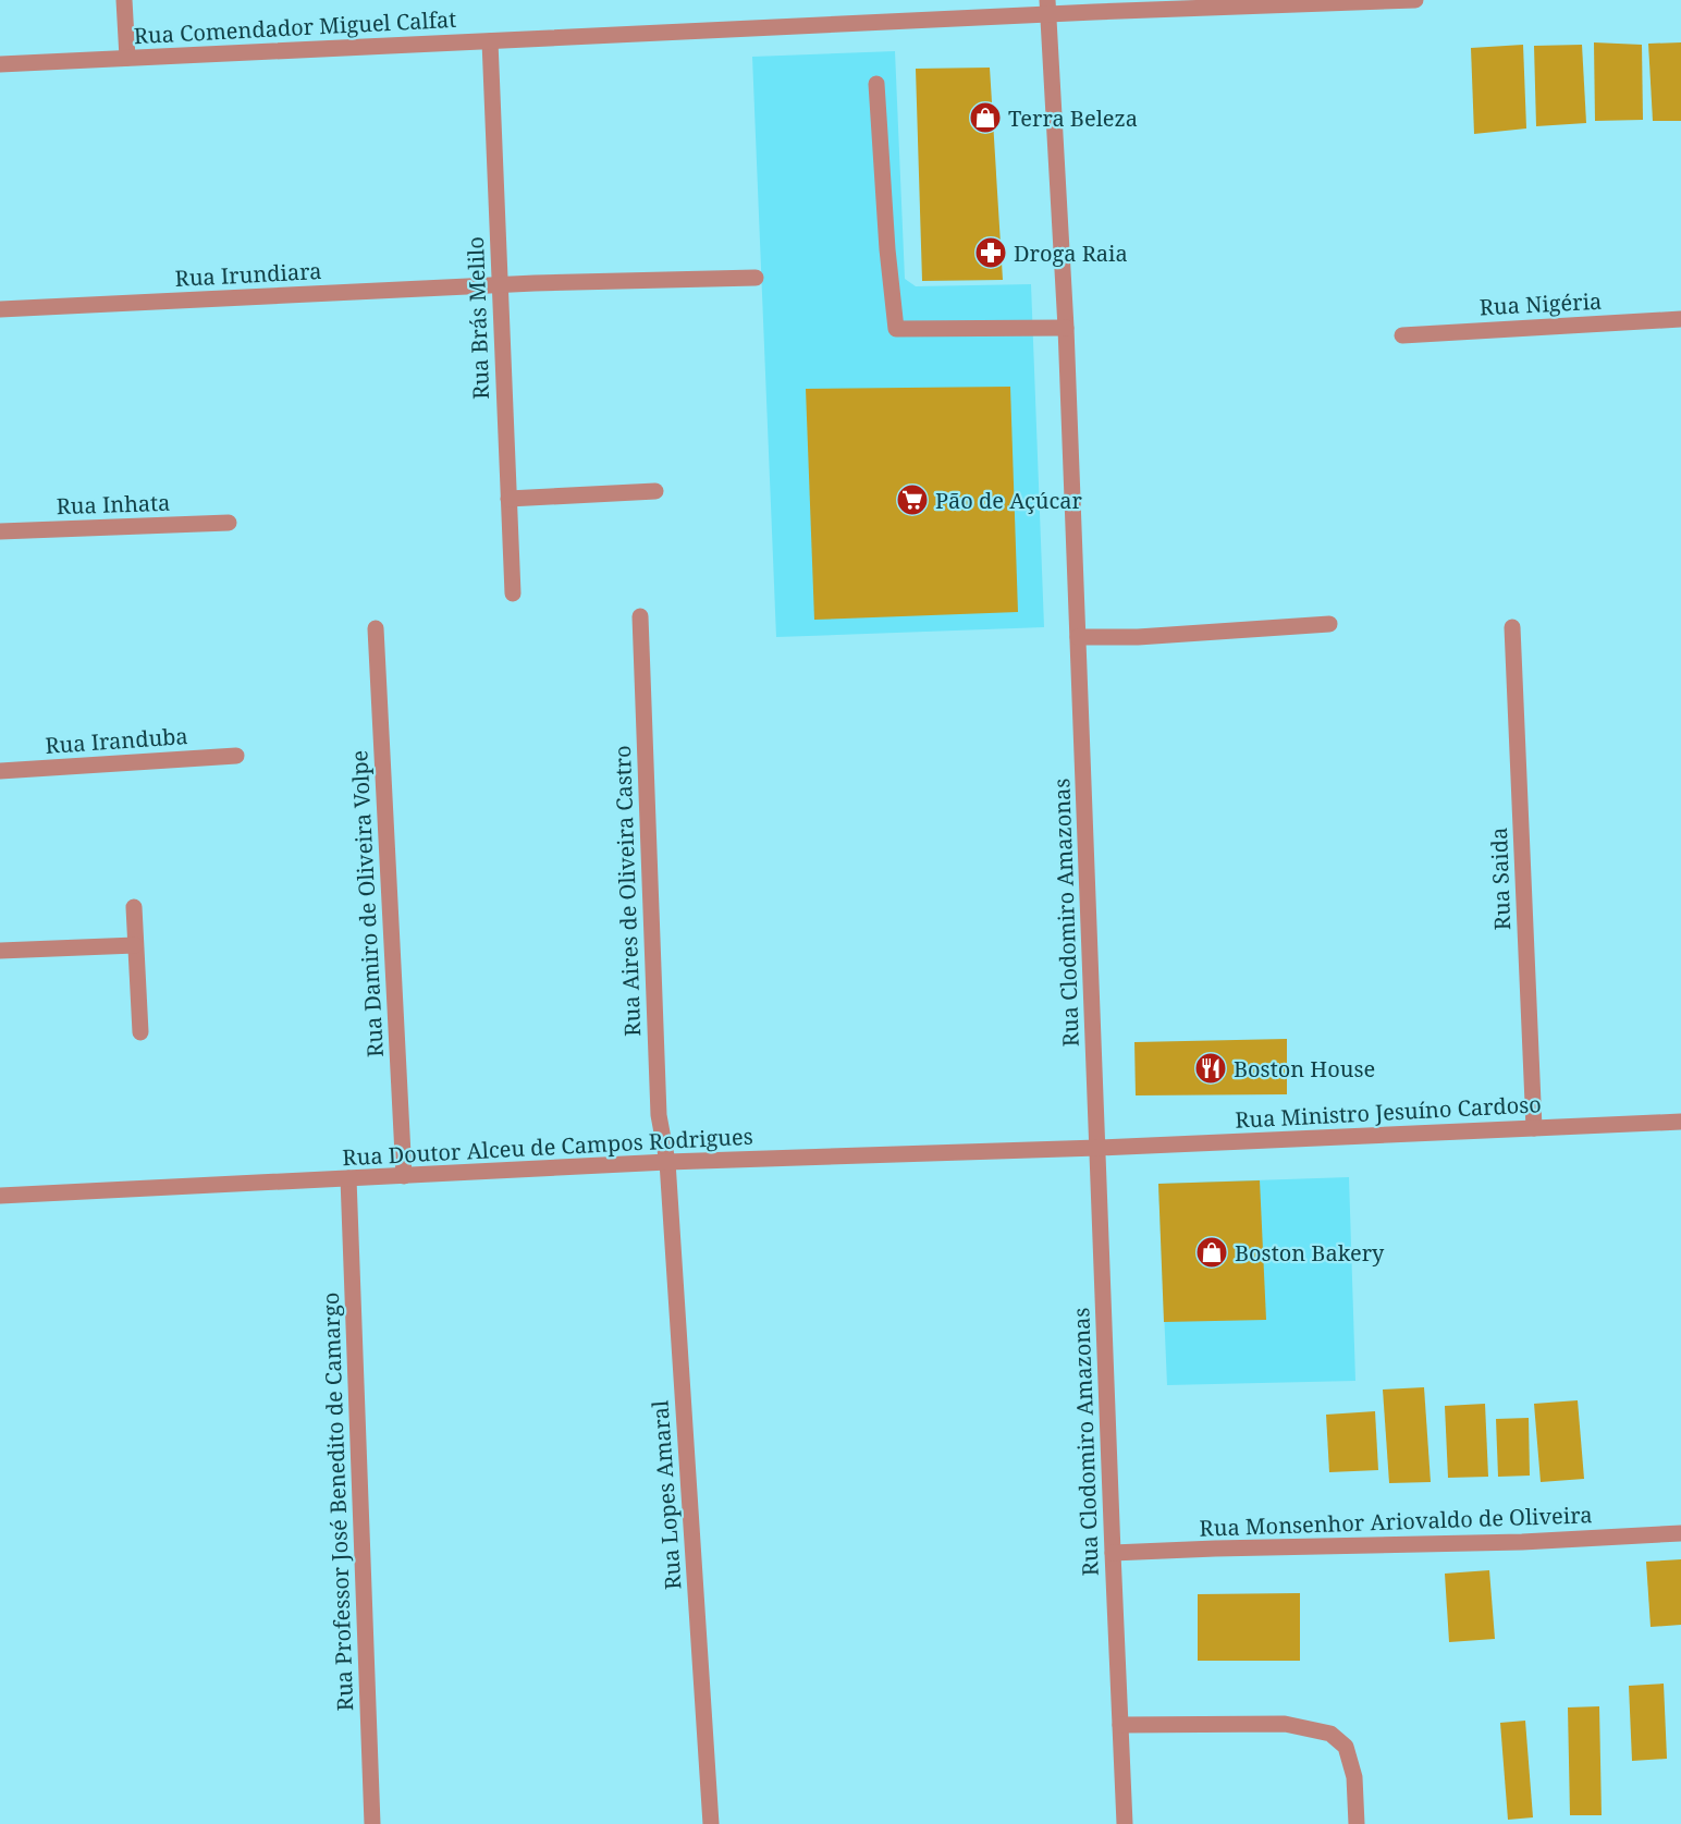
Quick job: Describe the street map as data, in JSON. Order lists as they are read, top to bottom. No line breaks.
{"streets":{"street":["Rua Comendador Miguel Calfat","Rua Irundiara","Rua Nigéria","Rua Brás Melilo","Rua Inhata","Rua Iranduba","Rua Saida","Rua Aires de Oliveira Castro","Rua Damiro de Oliveira Volpe","Rua Clodomiro Amazonas","Rua Ministro Jesuíno Cardoso","Rua Doutor Alceu de Campos Rodrigues","Rua Lopes Amaral","Rua Professor José Benedito de Camargo","Rua Monsenhor Ariovaldo de Oliveira"]},"crossings":[["Rua Comendador Miguel Calfat","Rua Brás Melilo"],["Rua Comendador Miguel Calfat","Rua Clodomiro Amazonas"],["Rua Irundiara","Rua Brás Melilo"],["Rua Saida","Rua Ministro Jesuíno Cardoso"],["Rua Aires de Oliveira Castro","Rua Doutor Alceu de Campos Rodrigues"],["Rua Aires de Oliveira Castro","Rua Lopes Amaral"],["Rua Damiro de Oliveira Volpe","Rua Doutor Alceu de Campos Rodrigues"],["Rua Clodomiro Amazonas","Rua Ministro Jesuíno Cardoso"],["Rua Clodomiro Amazonas","Rua Doutor Alceu de Campos Rodrigues"],["Rua Clodomiro Amazonas","Rua Monsenhor Ariovaldo de Oliveira"],["Rua Ministro Jesuíno Cardoso","Rua Doutor Alceu de Campos Rodrigues"],["Rua Doutor Alceu de Campos Rodrigues","Rua Lopes Amaral"],["Rua Doutor Alceu de Campos Rodrigues","Rua Professor José Benedito de Camargo"]],"places":{"shop":["Terra Beleza","Boston Bakery"],"pharmacy":["Droga Raia"],"supermarket":["Pão de Açúcar"],"restaurant":["Boston House"]}}
